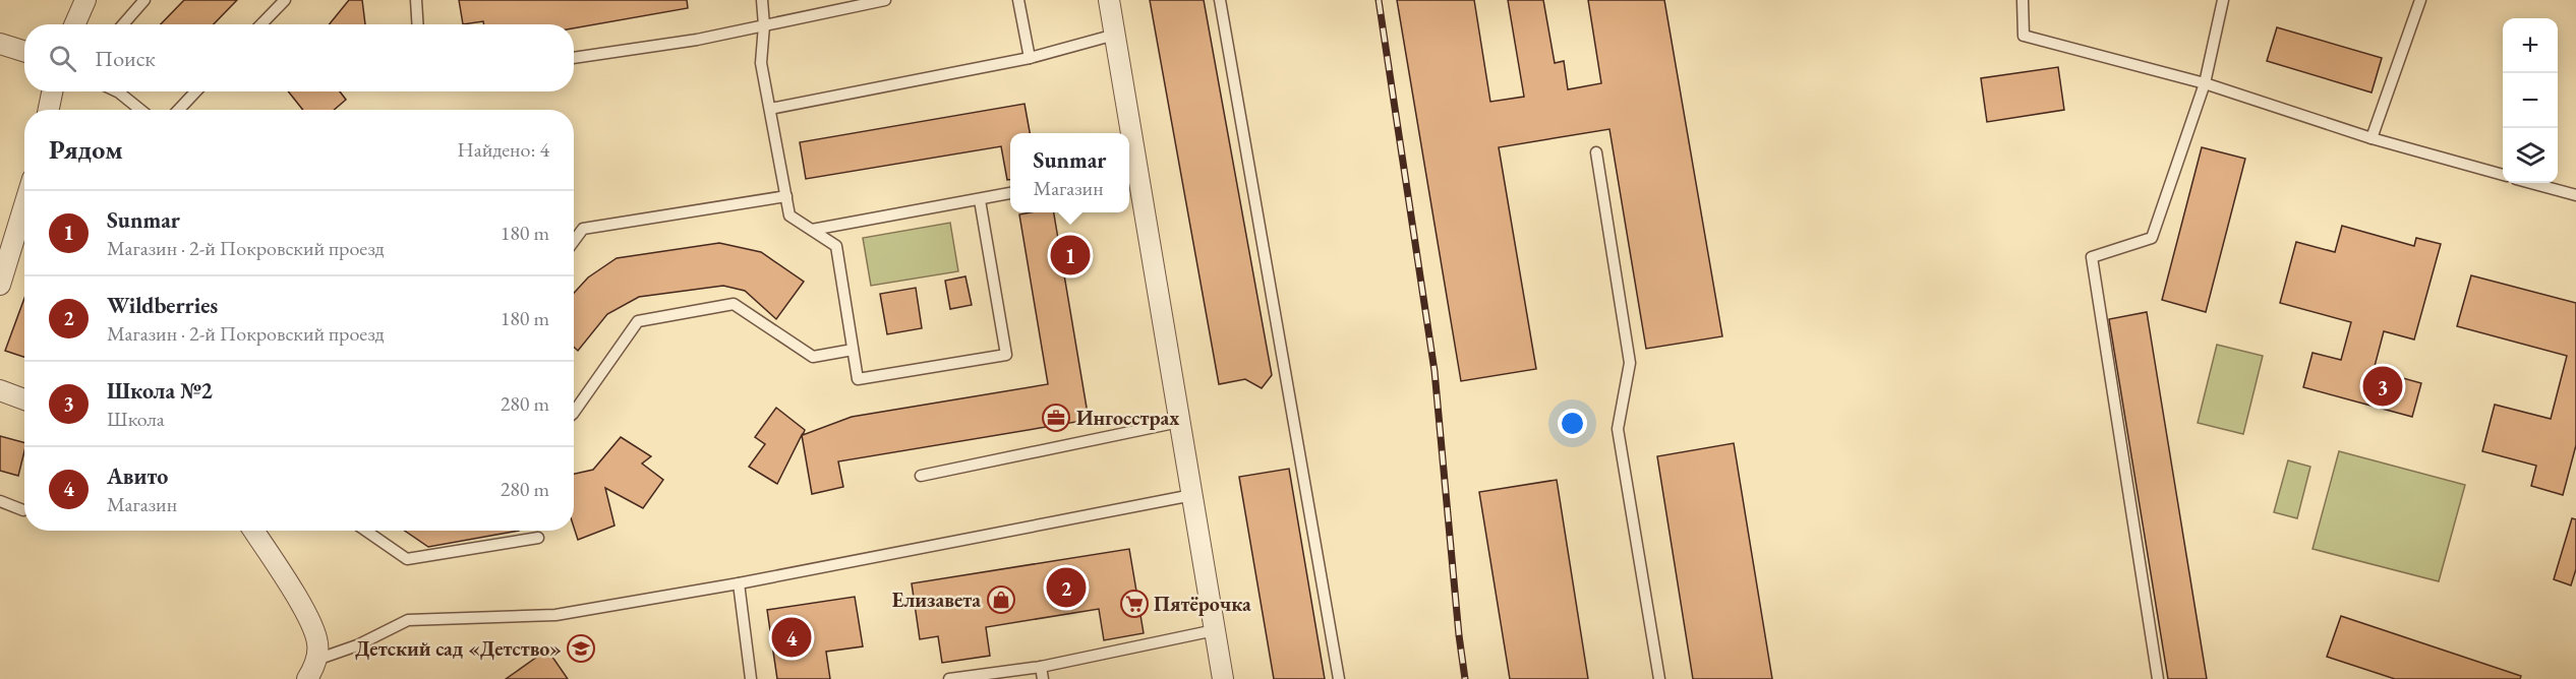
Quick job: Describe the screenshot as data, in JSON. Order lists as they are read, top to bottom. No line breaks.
{"places":{"office":["Ингосстрах"],"shop":["Елизавета"],"supermarket":["Пятёрочка"],"school or university":["Детский сад «Детство»"]},"page":{"map_buttons":["+","−"],"search":"Поиск","heading":["Рядом","Найдено: 4"],"popup":["Sunmar","Магазин"],"list":[{"mark":"1","name":"Sunmar","note":"Магазин · 2-й Покровский проезд","value":"180 m"},{"mark":"2","name":"Wildberries","note":"Магазин · 2-й Покровский проезд","value":"180 m"},{"mark":"3","name":"Школа №2","note":"Школа","value":"280 m"},{"mark":"4","name":"Авито","note":"Магазин","value":"280 m"}],"pins":["1","3","2","4"]}}
